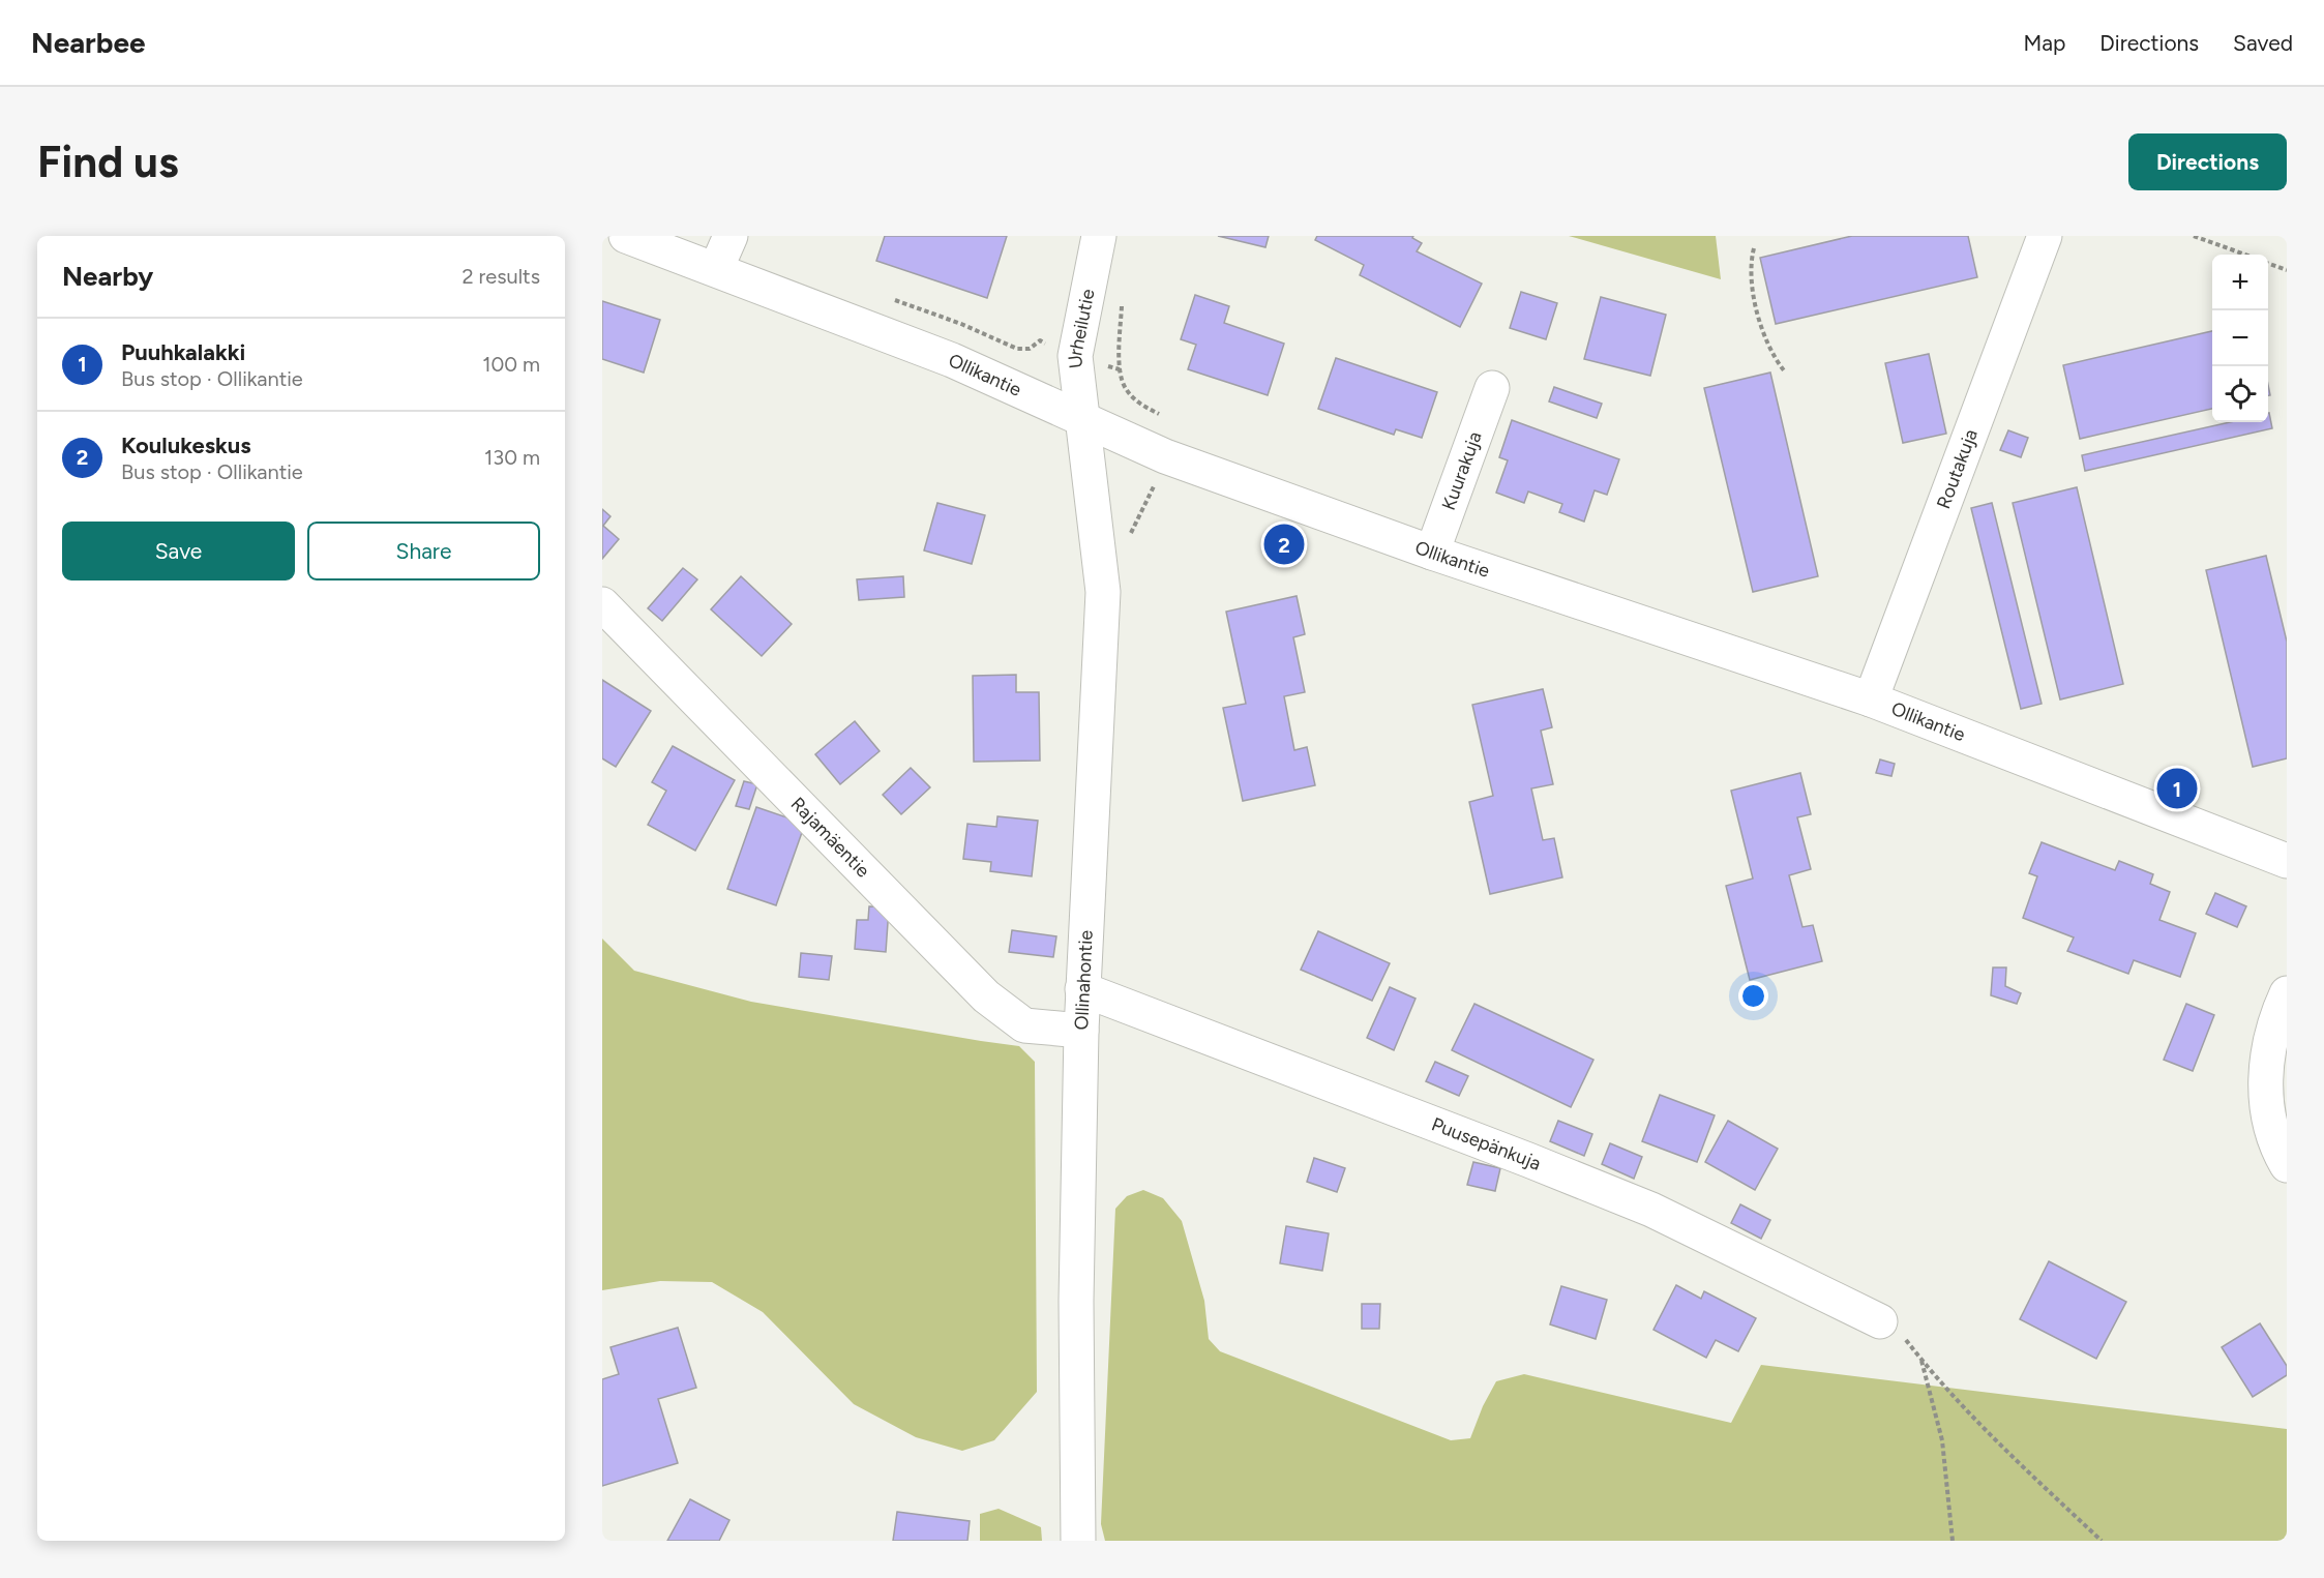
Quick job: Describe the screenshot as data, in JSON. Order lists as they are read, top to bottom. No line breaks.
{"streets":{"street":["Urheilutie","Ollikantie","Routakuja","Kuurakuja","Rajamäentie","Ollinahontie","Puusepänkuja"]},"crossings":[["Urheilutie","Ollikantie"],["Urheilutie","Ollinahontie"],["Ollikantie","Routakuja"],["Ollikantie","Kuurakuja"],["Ollikantie","Ollinahontie"],["Rajamäentie","Ollinahontie"],["Ollinahontie","Puusepänkuja"]],"page":{"header":"Nearbee","nav":["Map","Directions","Saved"],"buttons":["Directions",["Save","Share"]],"title":"Find us","heading":["Nearby","2 results"],"map_buttons":["+","−"],"list":[{"mark":"1","name":"Puuhkalakki","note":"Bus stop · Ollikantie","value":"100 m"},{"mark":"2","name":"Koulukeskus","note":"Bus stop · Ollikantie","value":"130 m"}],"pins":["2","1"]}}
